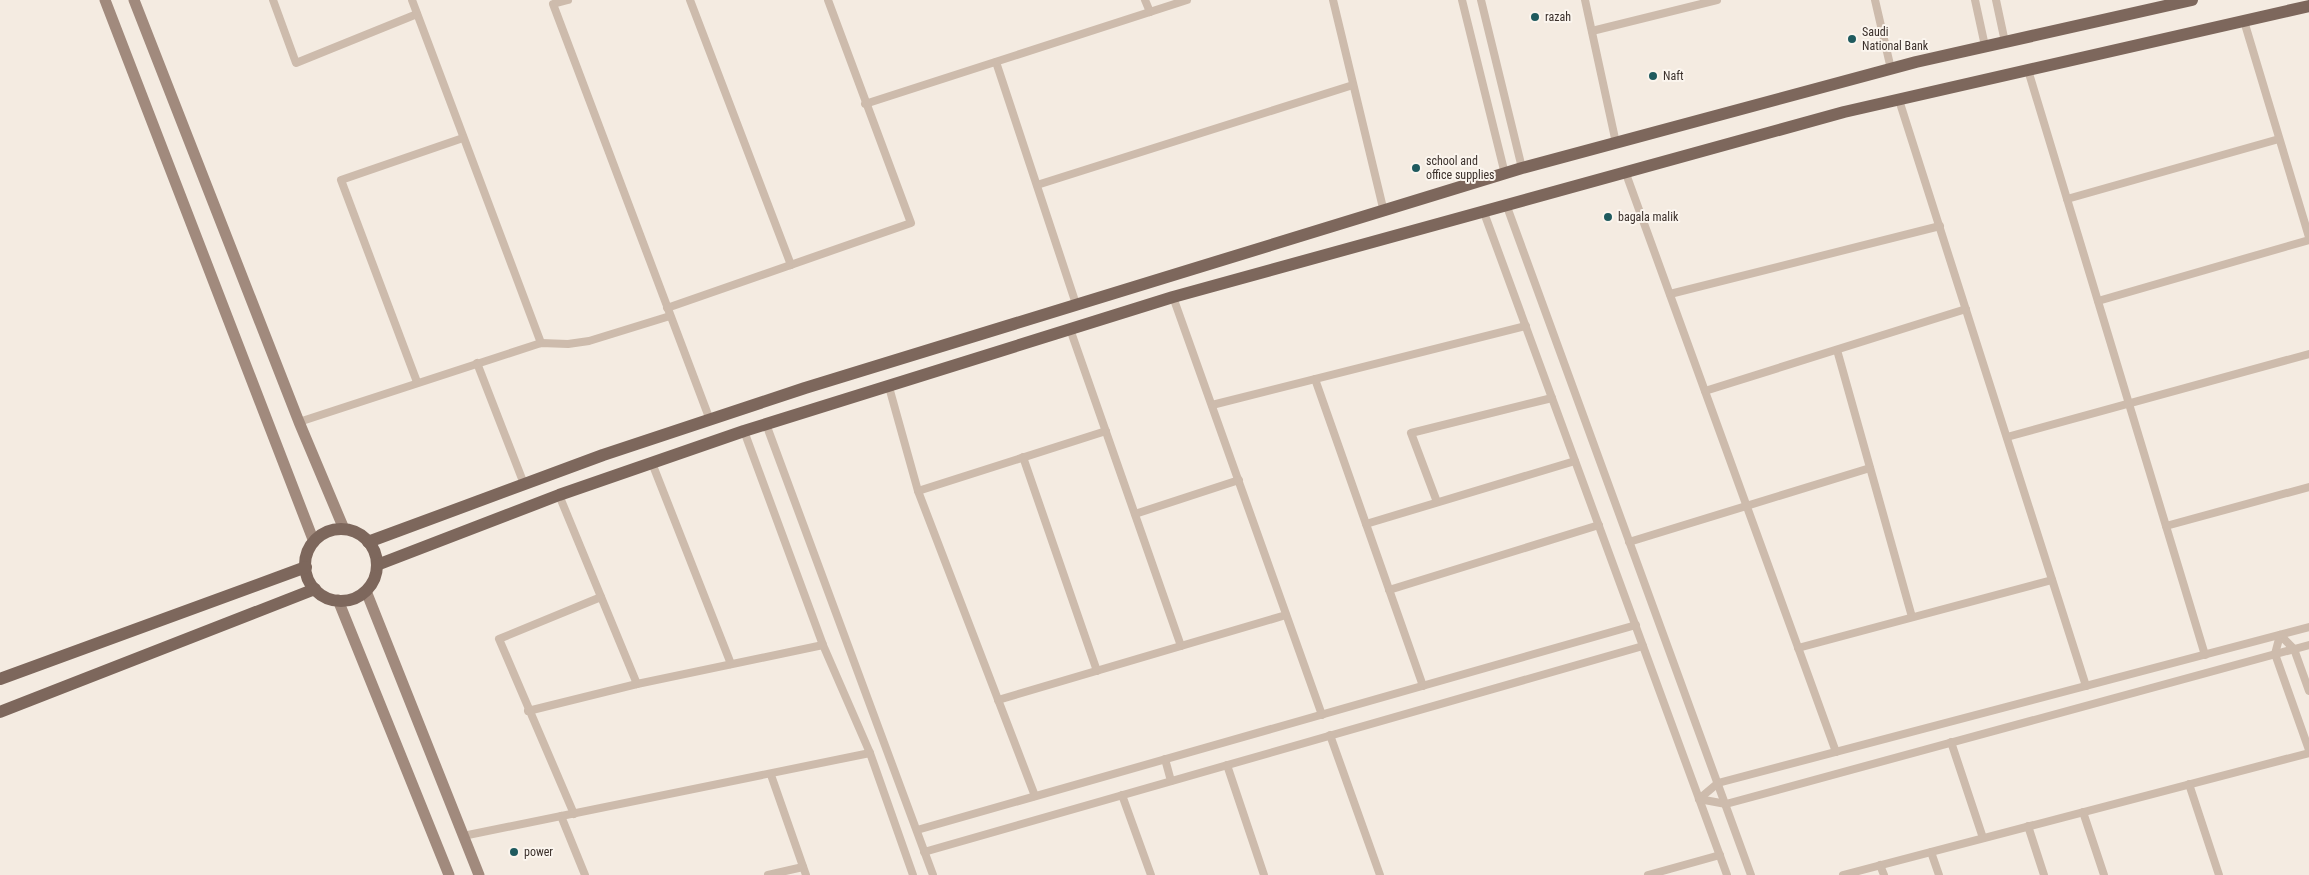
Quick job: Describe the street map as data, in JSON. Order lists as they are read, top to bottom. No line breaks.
{"places":["razah","Saudi National Bank","Naft","school and office supplies","bagala malik","power"]}
